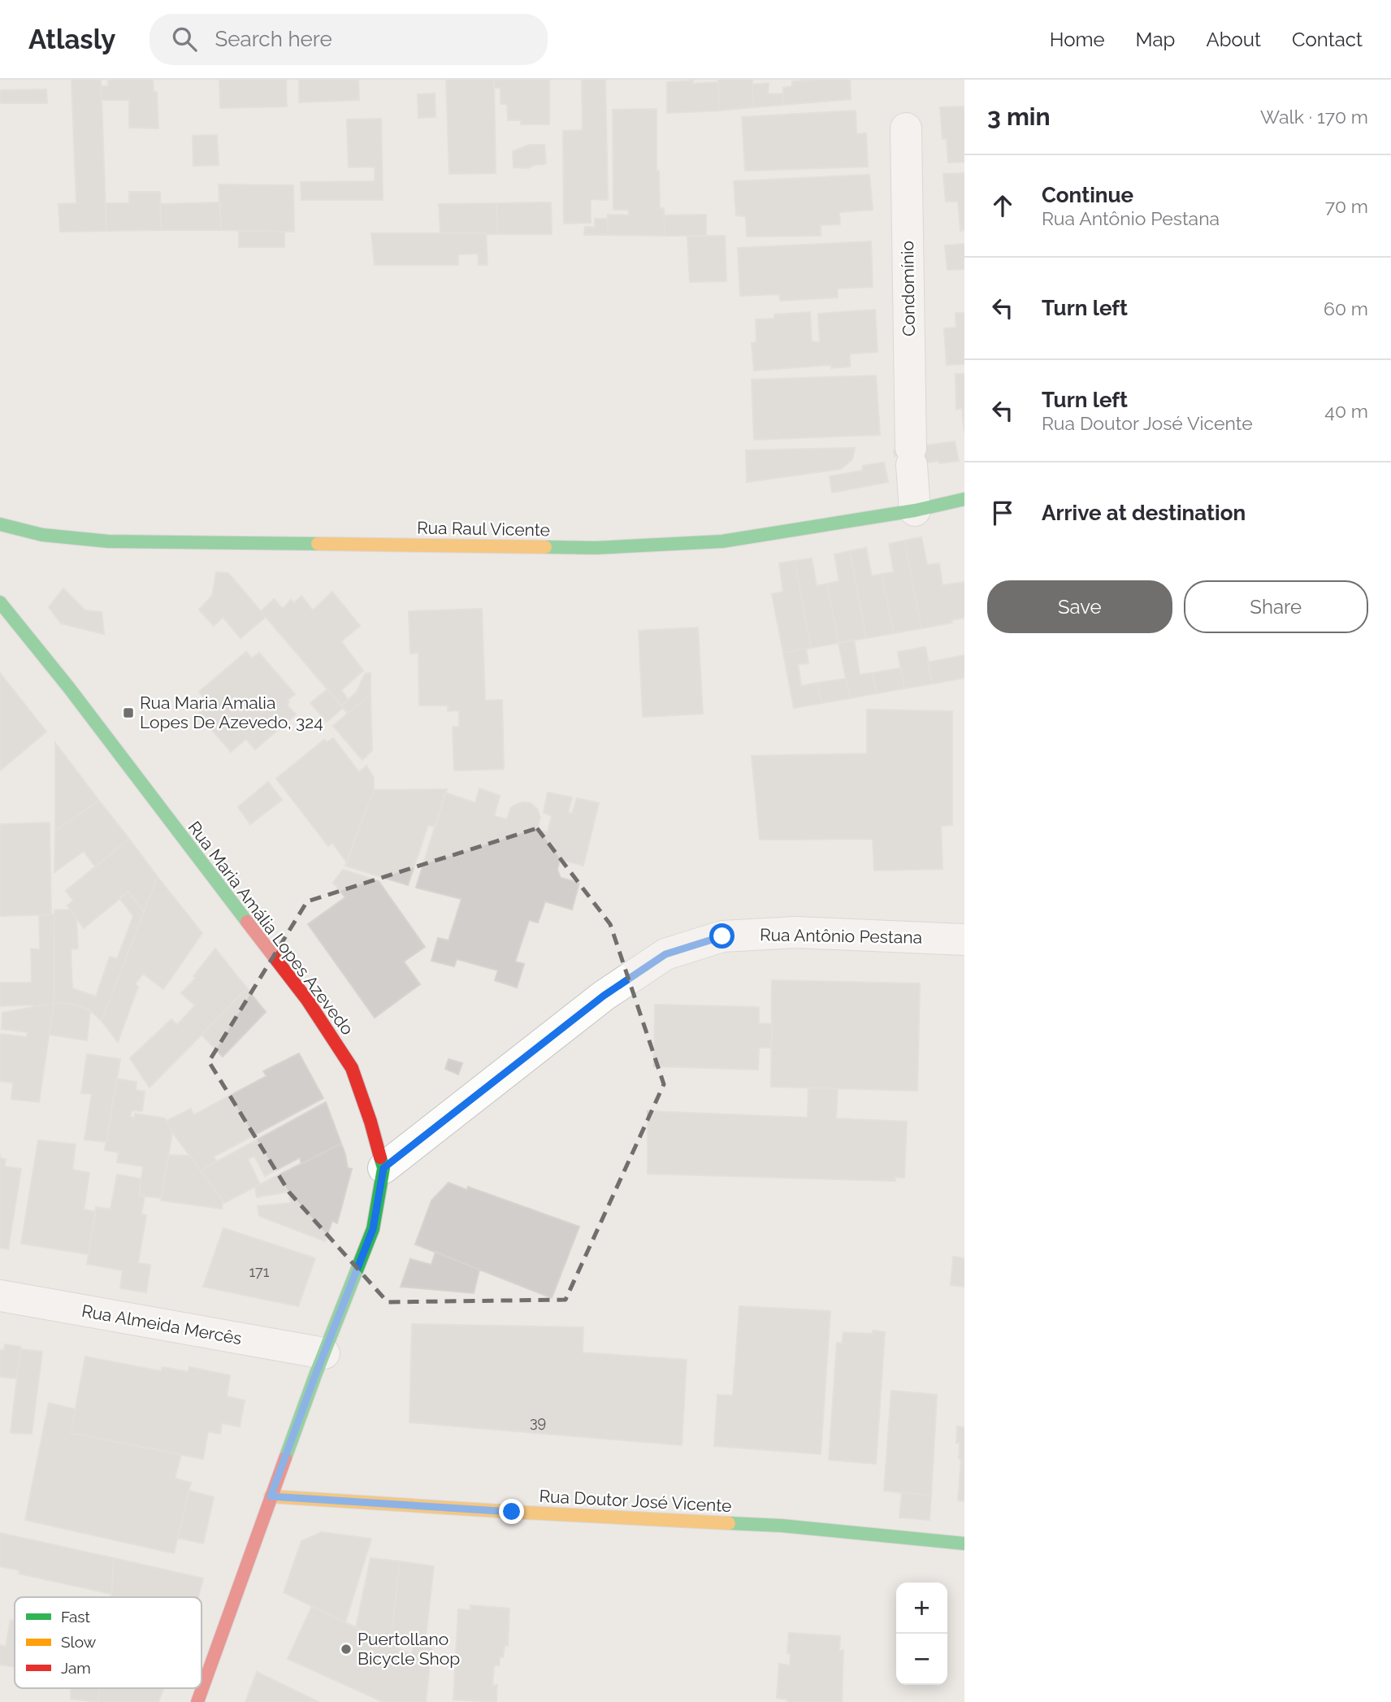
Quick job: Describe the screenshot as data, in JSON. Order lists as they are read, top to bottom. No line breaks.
{"streets":{"street":["Condomínio","Rua Raul Vicente","Rua Maria Amália Lopes Azevedo","Rua Antônio Pestana","Rua Almeida Mercês","Rua Doutor José Vicente"]},"crossings":[["Condomínio","Rua Raul Vicente"],["Rua Maria Amália Lopes Azevedo","Rua Antônio Pestana"],["Rua Maria Amália Lopes Azevedo","Rua Almeida Mercês"],["Rua Maria Amália Lopes Azevedo","Rua Doutor José Vicente"]],"places":{"transit":["Rua Maria Amalia Lopes De Azevedo, 324"],"other":["Puertollano Bicycle Shop"]},"house_numbers":["171","39"],"legend":["Fast","Slow","Jam"],"page":{"header":"Atlasly","search":"Search here","nav":["Home","Map","About","Contact"],"heading":["3 min","Walk · 170 m"],"list":[["Continue","Rua Antônio Pestana","70 m"],["Turn left","60 m"],["Turn left","Rua Doutor José Vicente","40 m"],"Arrive at destination"],"buttons":["Save","Share"],"map_buttons":["+","−"]}}
